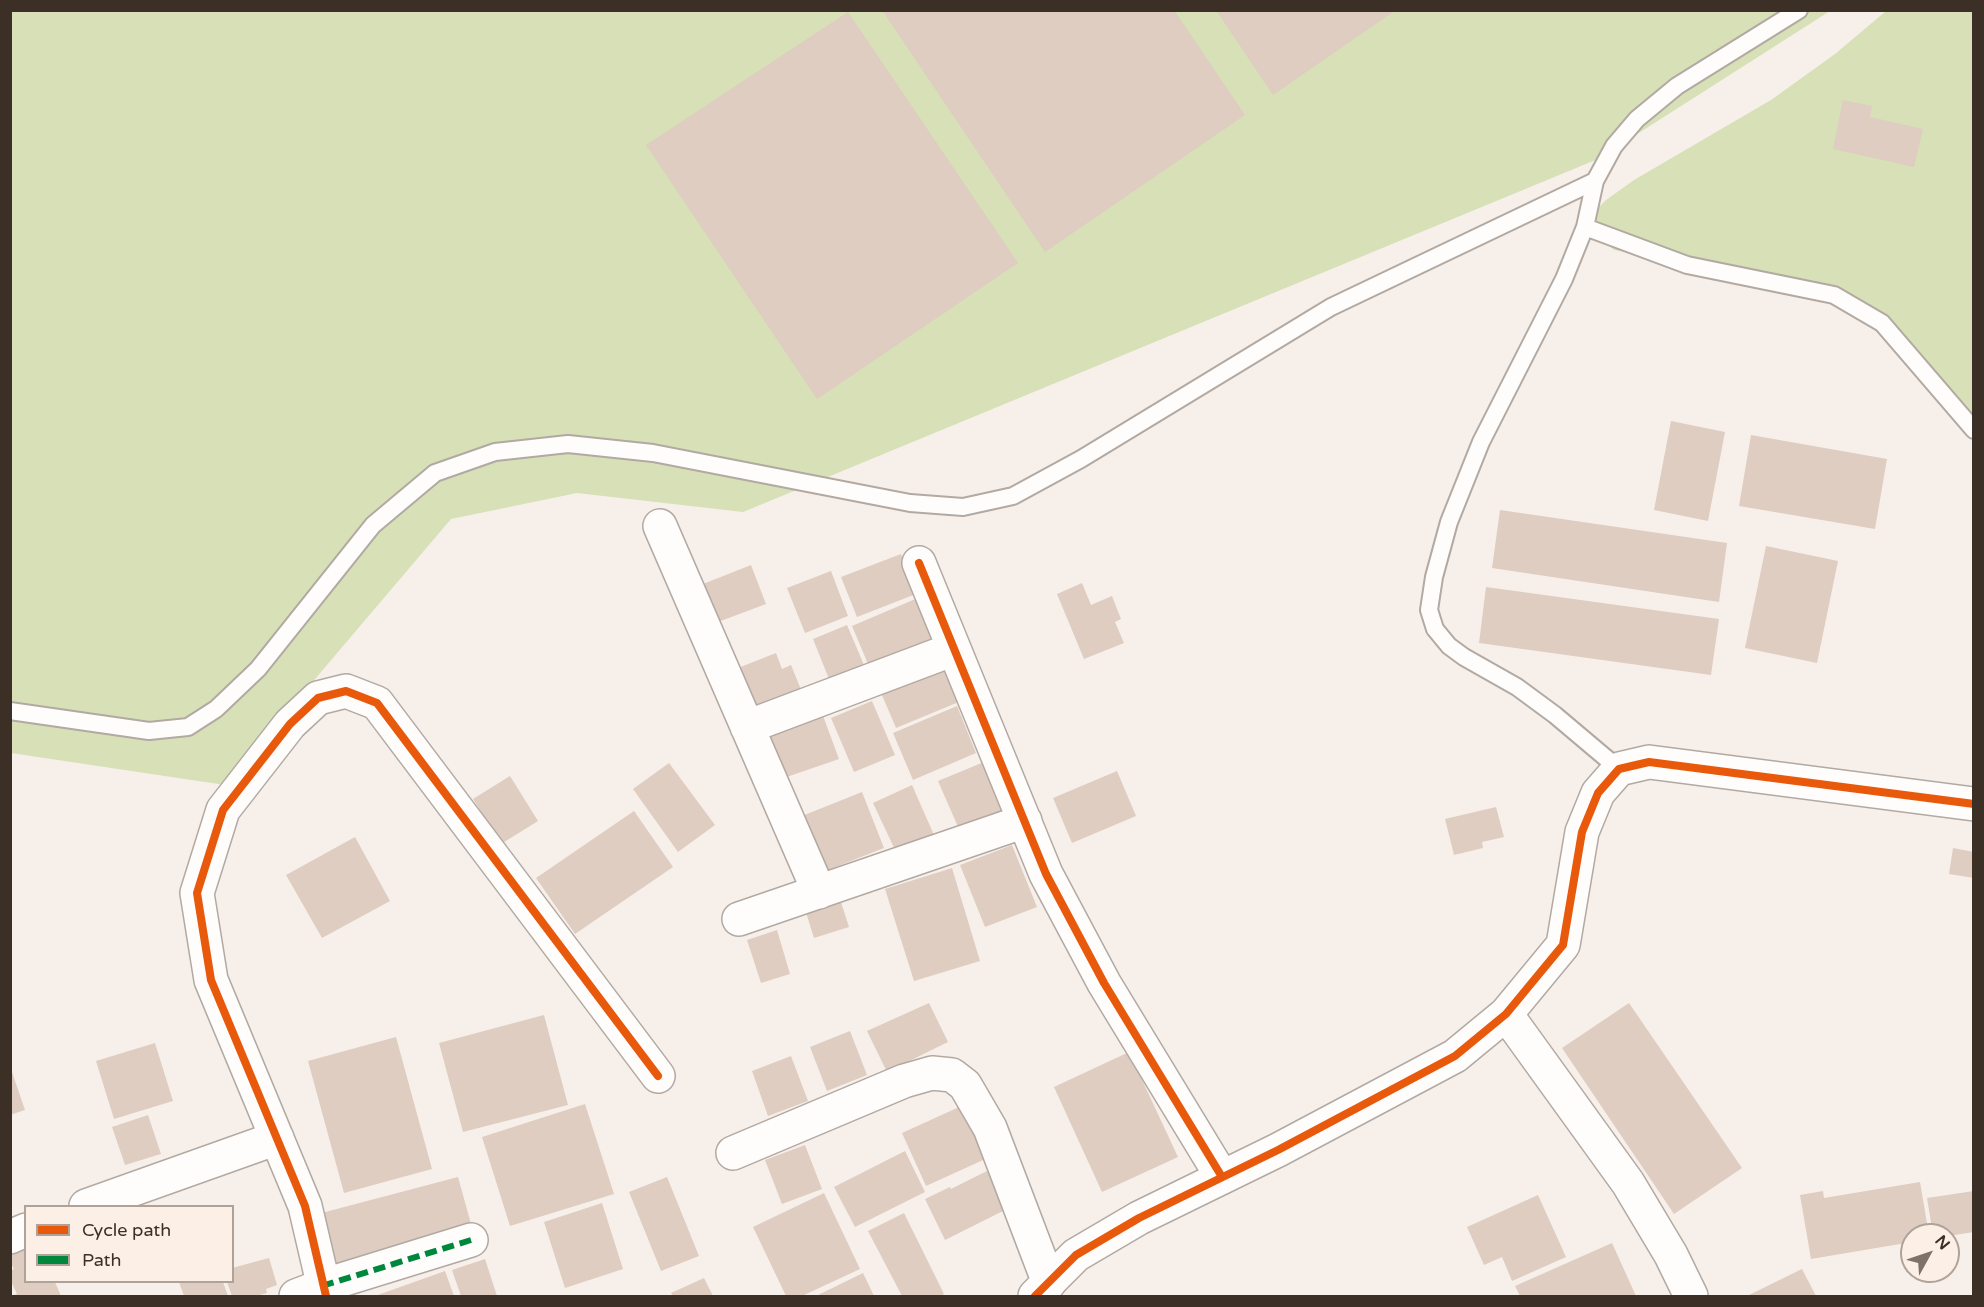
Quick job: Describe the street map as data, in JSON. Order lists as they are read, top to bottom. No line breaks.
{"legend":["Cycle path","Path"],"north":"top right"}
